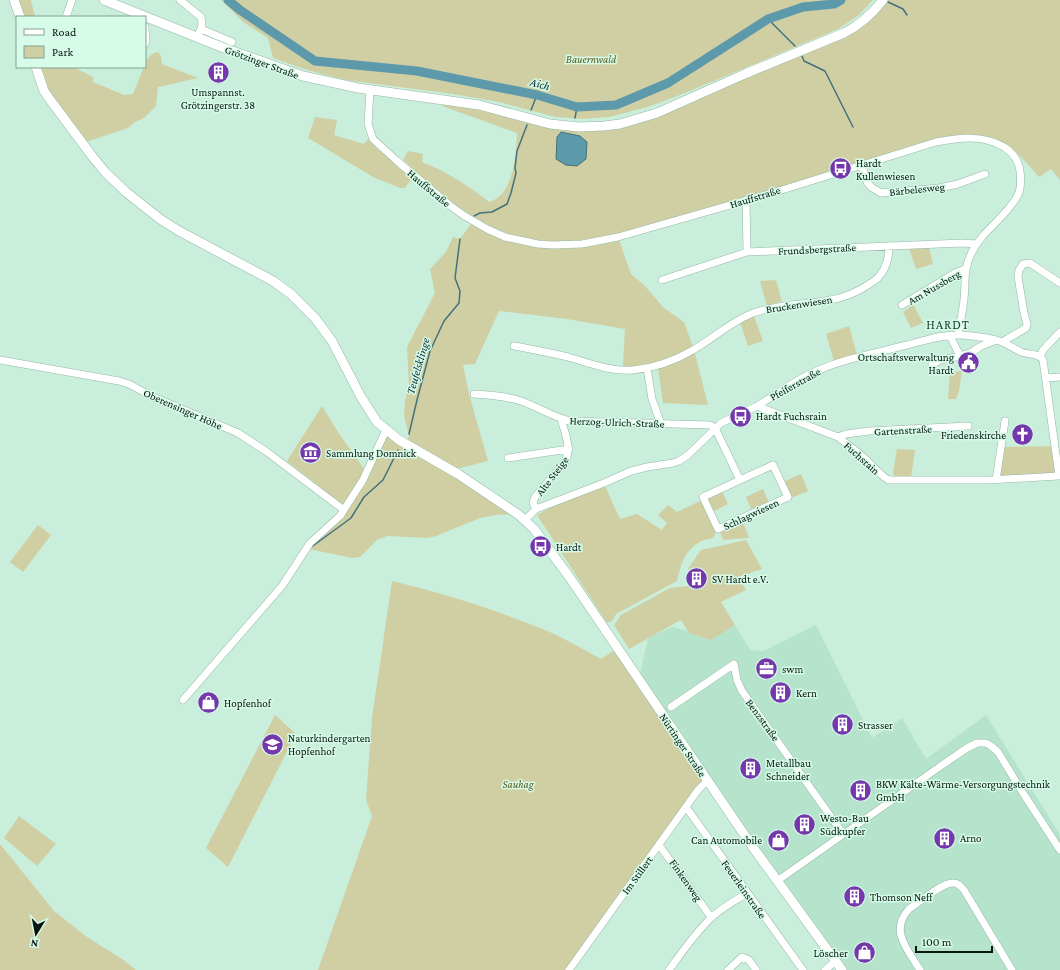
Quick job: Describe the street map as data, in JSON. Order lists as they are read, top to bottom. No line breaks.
{"streets":{"main road":["Grötzinger Straße","Nürtinger Straße"],"street":["Hauffstraße","Bärbelesweg","Frundsbergstraße","Am Nussberg","Bruckenwiesen","Pfeiferstraße","Oberensinger Höhe","Herzog-Ulrich-Straße","Gartenstraße","Fuchsrain","Alte Steige","Schlagwiesen","Benzstraße","Im Stillert","Finkenweg","Feuerleinstraße"]},"crossings":[["Grötzinger Straße","Hauffstraße"],["Hauffstraße","Bärbelesweg"],["Hauffstraße","Frundsbergstraße"],["Hauffstraße","Am Nussberg"],["Hauffstraße","Pfeiferstraße"],["Frundsbergstraße","Bruckenwiesen"],["Pfeiferstraße","Herzog-Ulrich-Straße"],["Pfeiferstraße","Fuchsrain"],["Pfeiferstraße","Alte Steige"],["Pfeiferstraße","Nürtinger Straße"],["Herzog-Ulrich-Straße","Alte Steige"],["Gartenstraße","Fuchsrain"],["Nürtinger Straße","Im Stillert"],["Im Stillert","Finkenweg"],["Im Stillert","Feuerleinstraße"]],"districts":["HARDT"],"water":["Aich","Teufelsklinge"],"parks":["Bauernwald","Sauhag"],"places":{"building":["Umspannst. Grötzingerstr. 38","SV Hardt e.V.","Kern","Strasser","Metallbau Schneider","BKW Kälte-Wärme-Versorgungstechnik GmbH","Westo-Bau Südkupfer","Arno","Thomson Neff"],"bus stop":["Hardt Kullenwiesen","Hardt Fuchsrain","Hardt"],"public building":["Ortschaftsverwaltung Hardt"],"church":["Friedenskirche"],"museum":["Sammlung Domnick"],"office":["swm"],"shop":["Hopfenhof","Can Automobile","Löscher"],"school or university":["Naturkindergarten Hopfenhof"]},"legend":["Road","Park"],"scale_bar":"100 m","north":"bottom"}
